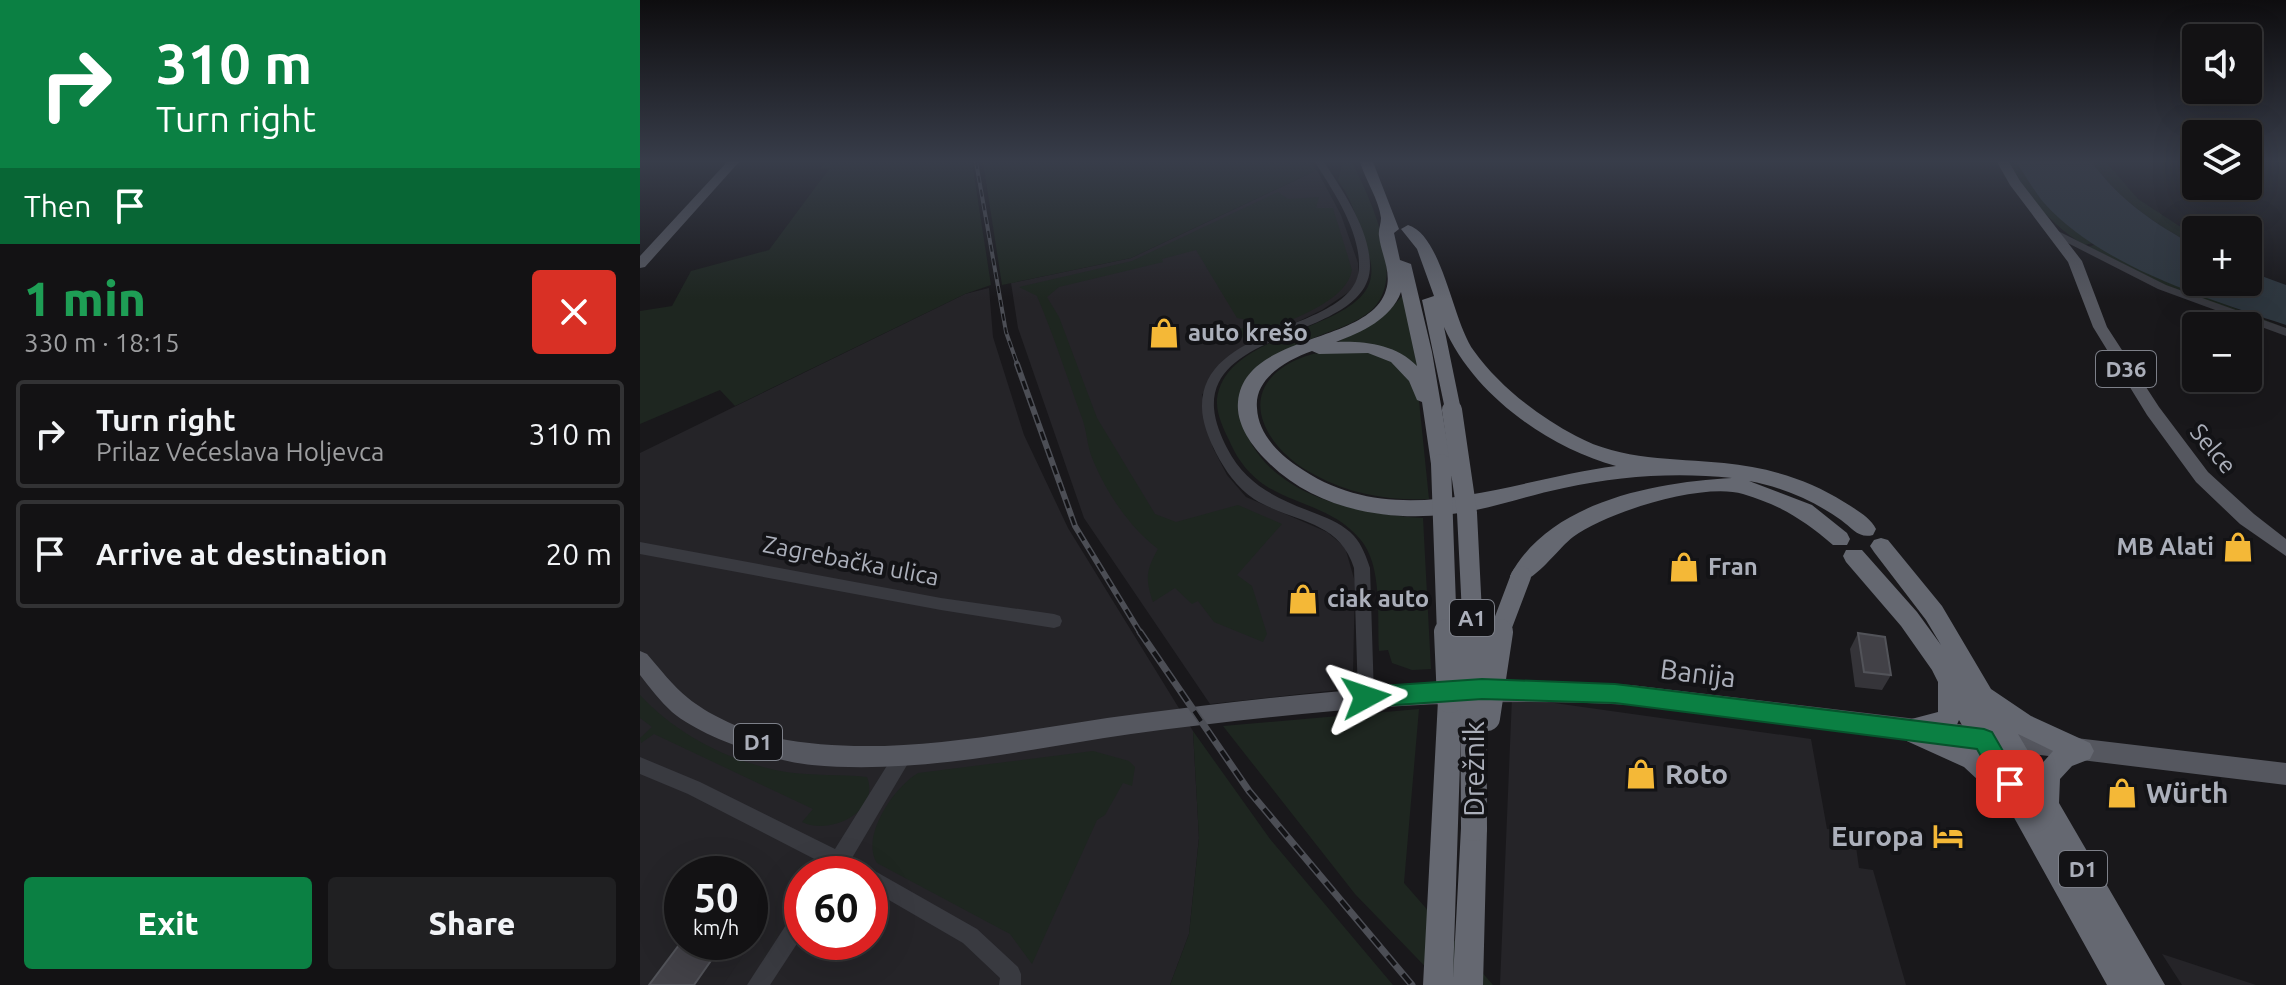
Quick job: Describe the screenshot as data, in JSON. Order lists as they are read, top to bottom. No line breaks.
{"streets":{"highway":["A1","D1","Drežnik"],"main road":["D36","Selce","Banija"],"street":["Zagrebačka ulica"]},"crossings":[["A1","Drežnik"],["Banija","D1"]],"places":{"shop":["auto krešo","MB Alati","Fran","ciak auto","Roto","Würth"],"hotel":["Europa"]},"page":{"turn":["310 m","Turn right"],"map_buttons":["+","−"],"then":"Then","heading":["1 min","330 m · 18:15"],"list":[{"name":"Turn right","note":"Prilaz Većeslava Holjevca","value":"310 m"},{"name":"Arrive at destination","value":"20 m"}],"speed":"50 km/h","limit":"60","buttons":["Exit","Share"]}}
